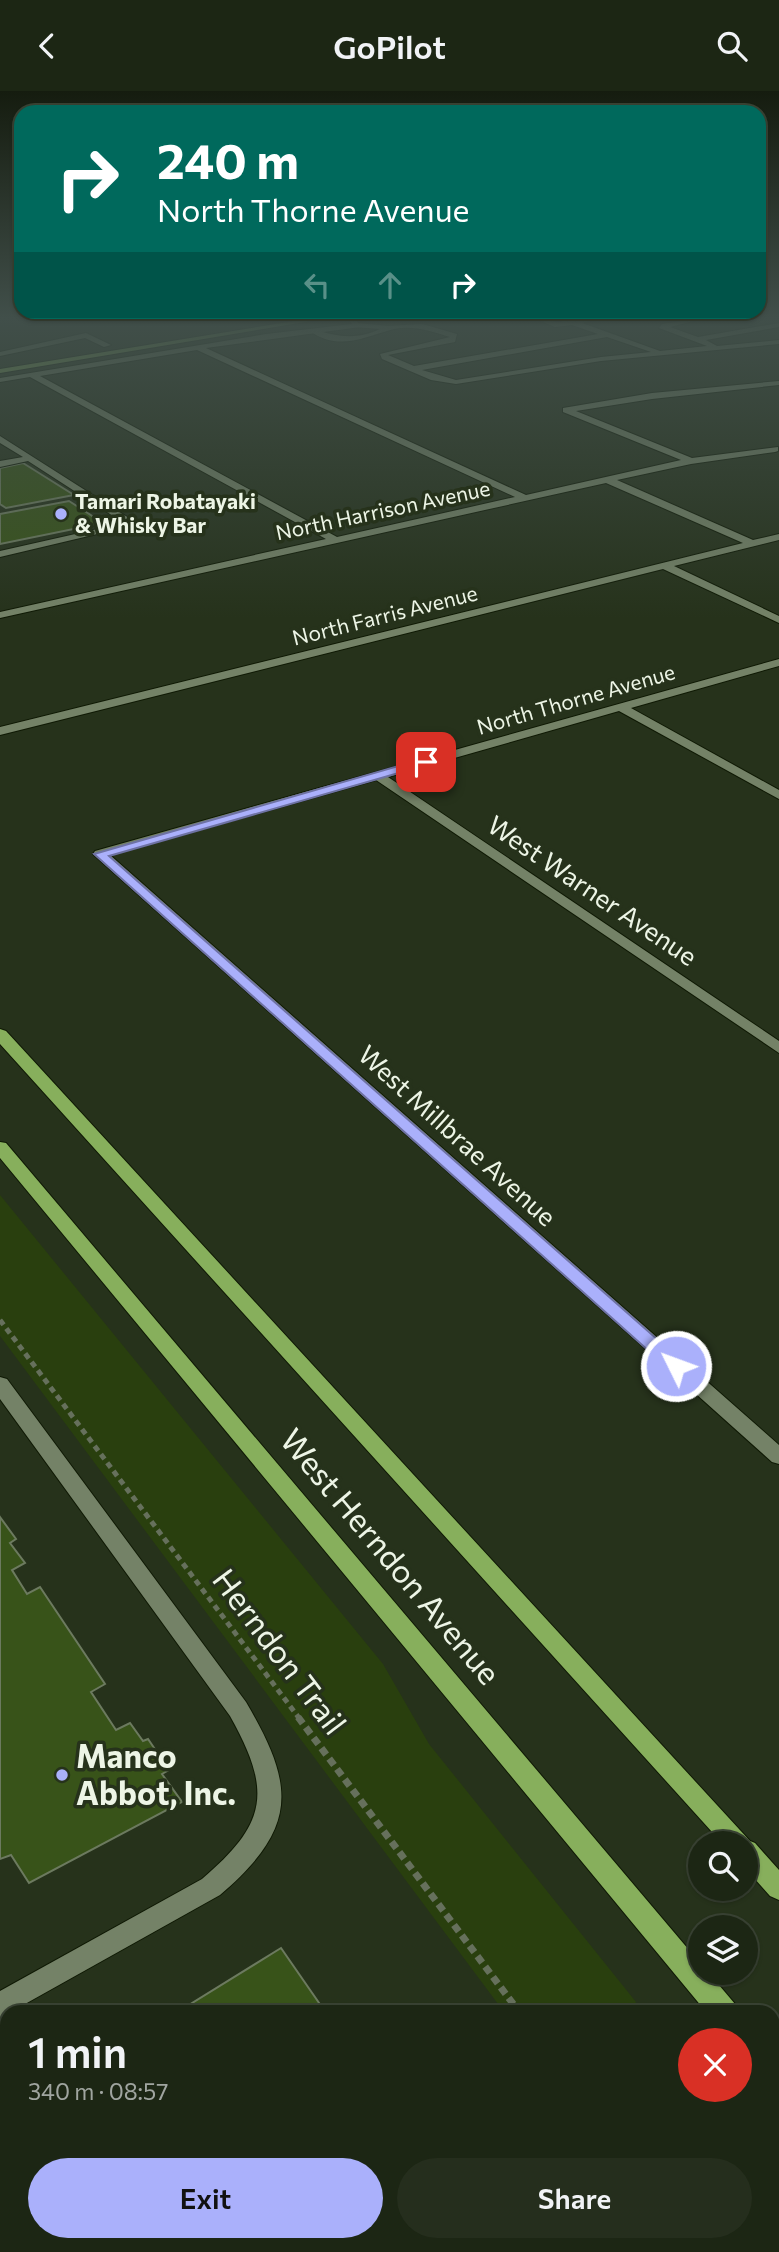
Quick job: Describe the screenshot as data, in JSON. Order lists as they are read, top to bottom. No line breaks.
{"streets":{"main road":["West Herndon Avenue"],"street":["North Harrison Avenue","North Farris Avenue","North Thorne Avenue","West Warner Avenue","West Millbrae Avenue"],"path":["Herndon Trail"]},"crossings":[["North Thorne Avenue","West Warner Avenue"],["North Thorne Avenue","West Millbrae Avenue"]],"places":["Tamari Robatayaki & Whisky Bar","Manco Abbot, Inc."],"page":{"header":"GoPilot","turn":["240 m","North Thorne Avenue"],"heading":["1 min","340 m · 08:57"],"buttons":["Exit","Share"]}}
